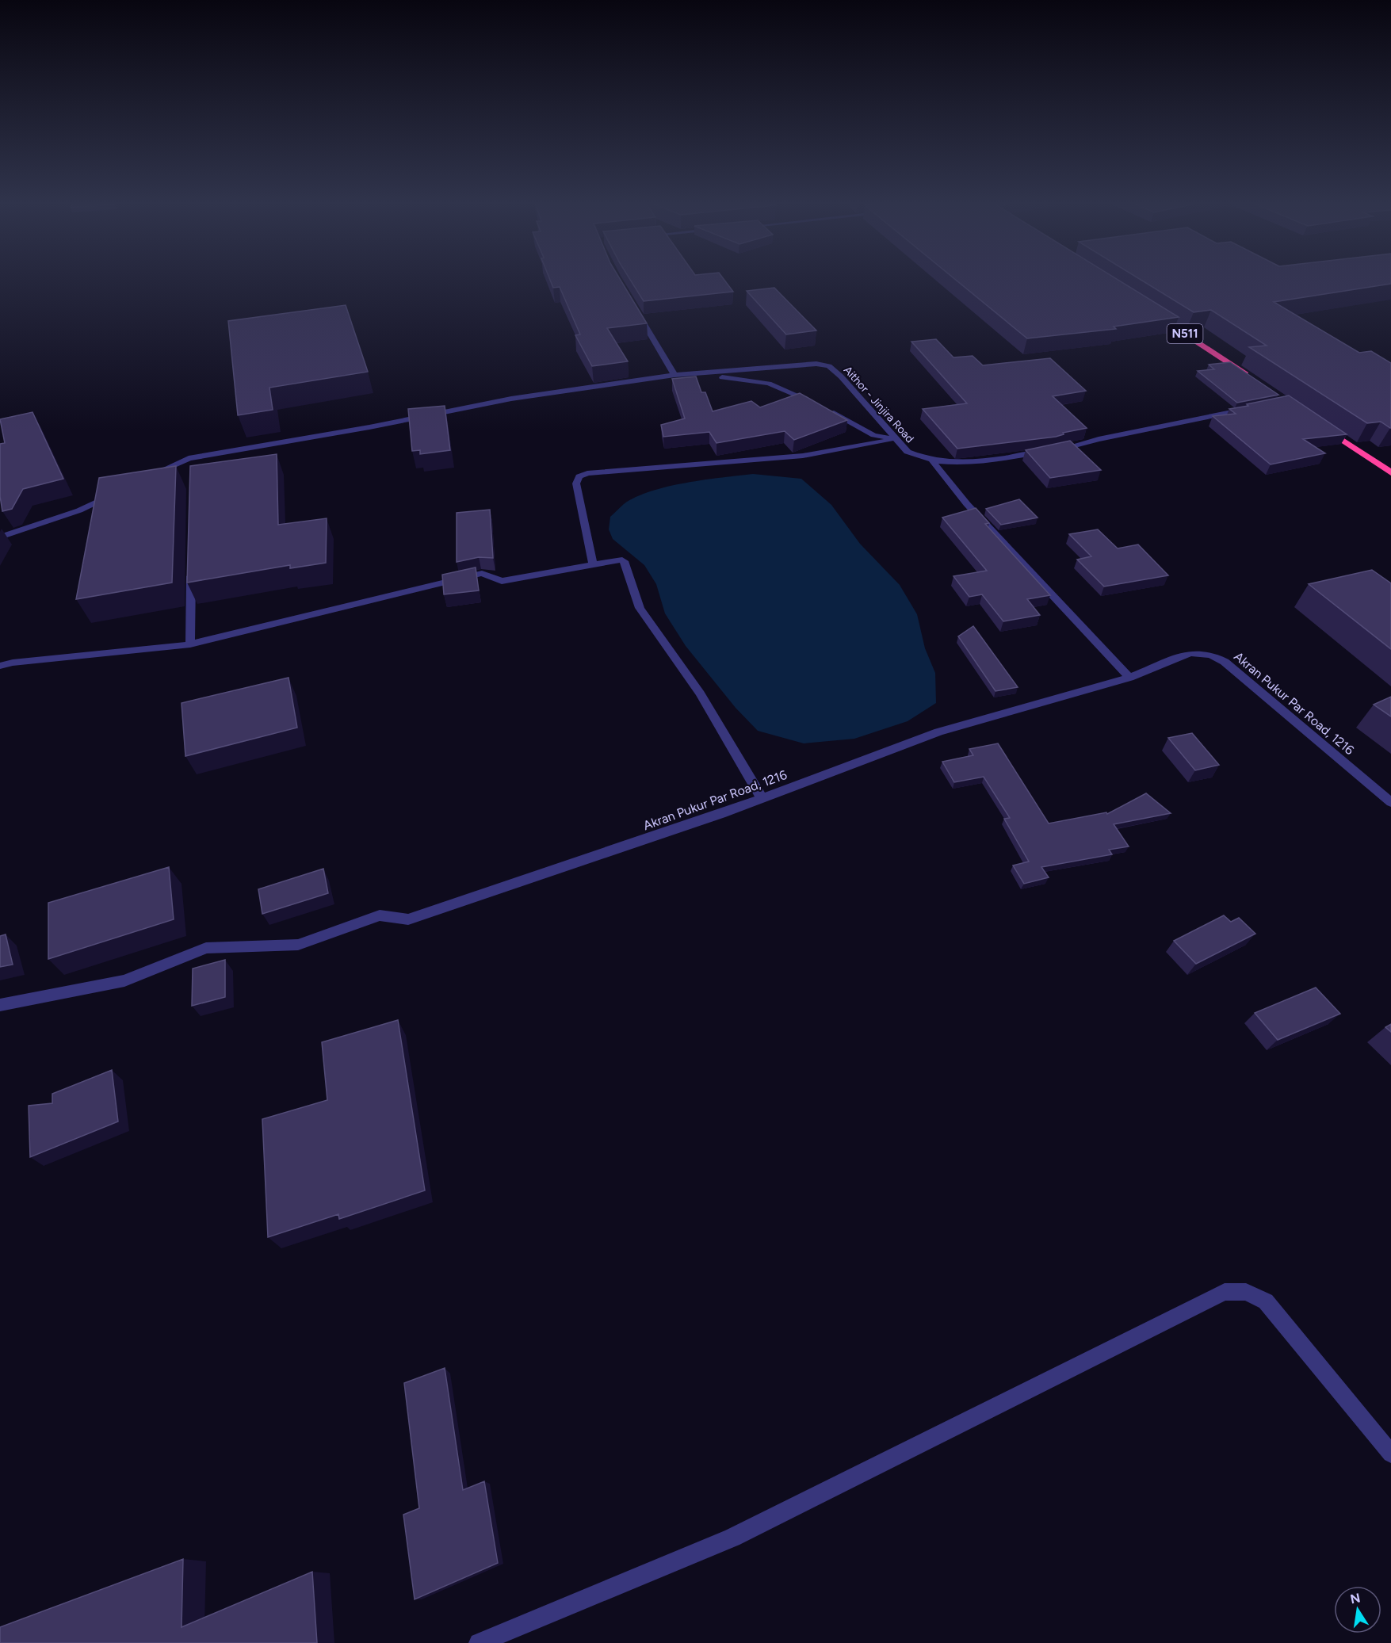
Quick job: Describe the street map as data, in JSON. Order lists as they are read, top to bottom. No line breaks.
{"streets":{"highway":["N511"],"street":["Aithor - Jinjira Road","Akran Pukur Par Road, 1216"]},"north":"top"}
